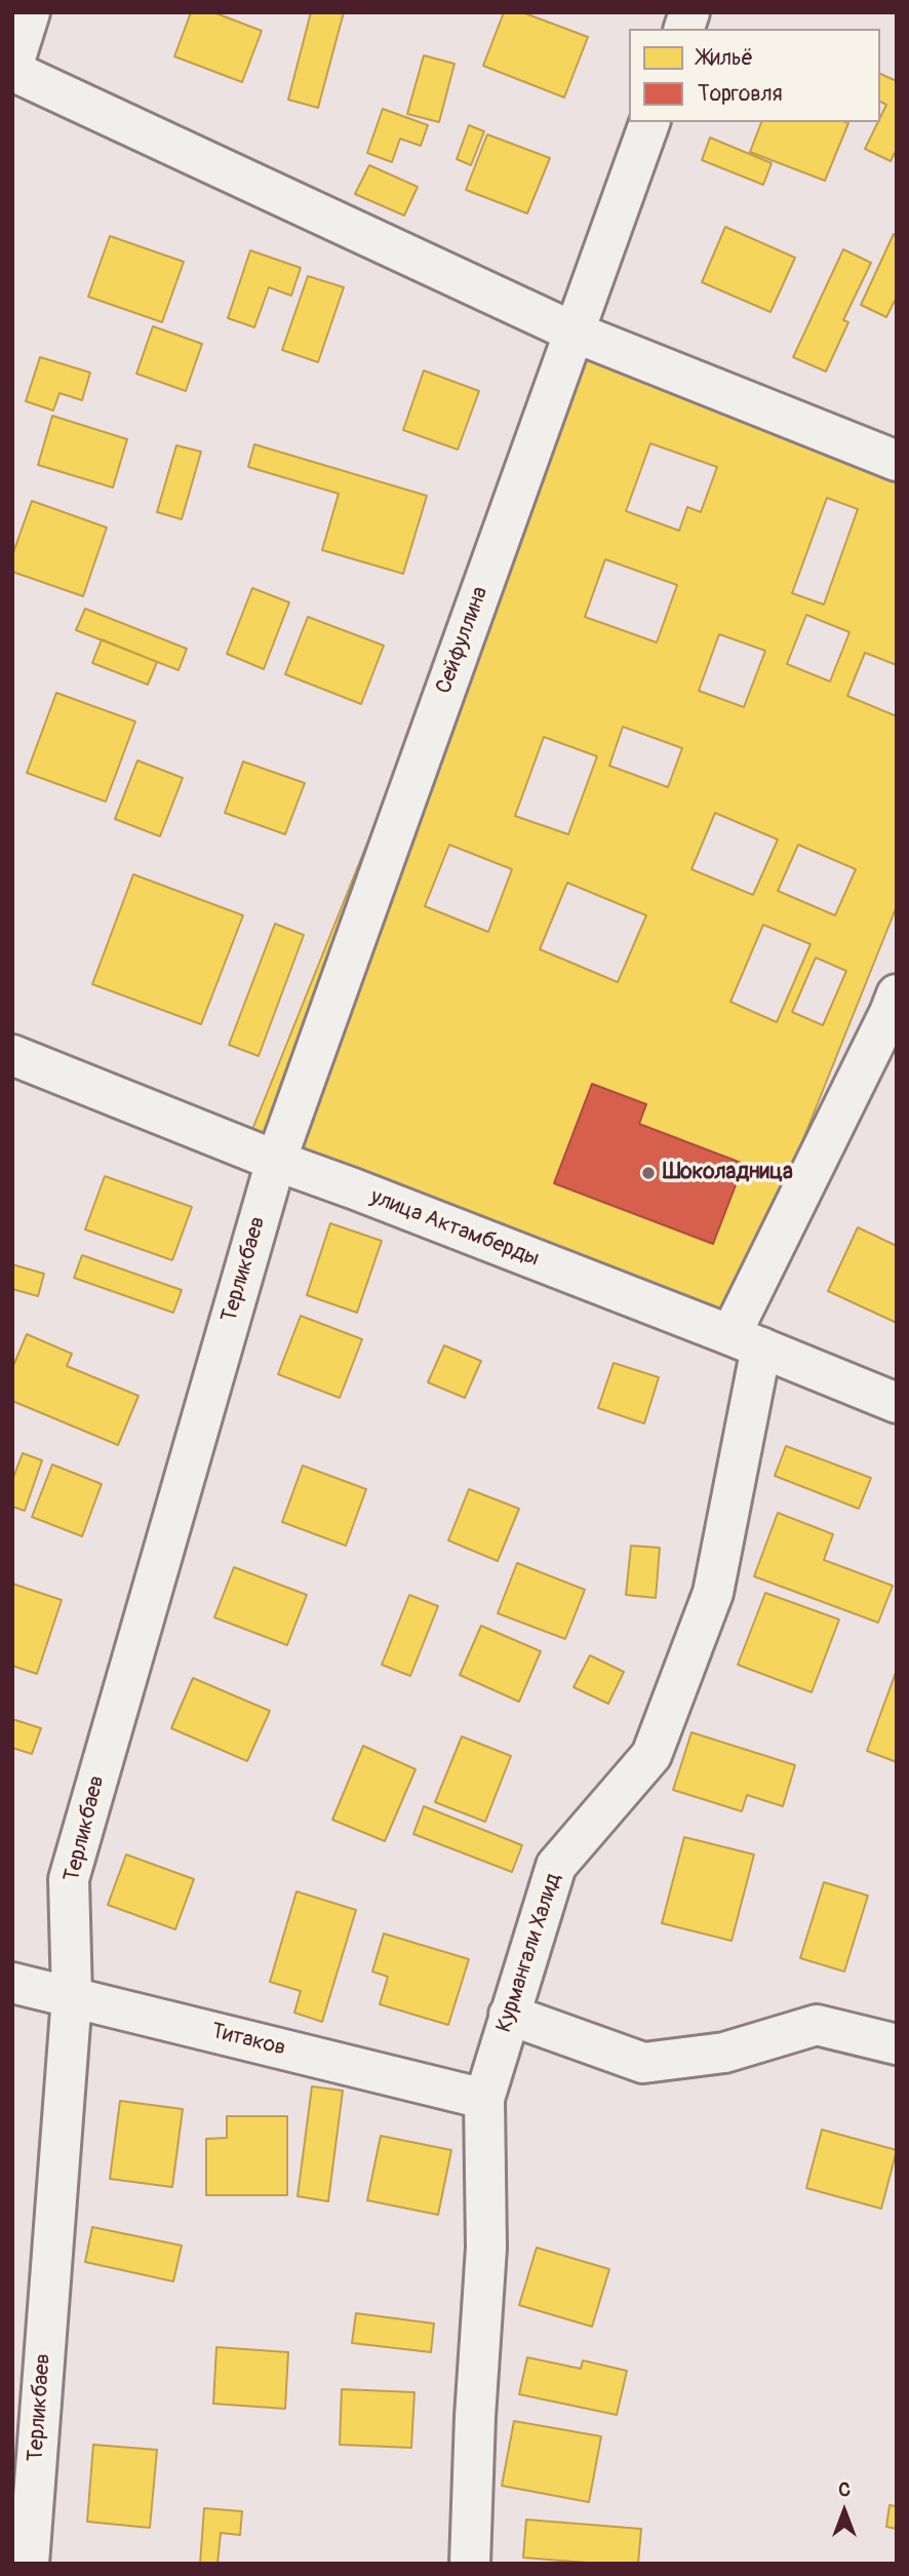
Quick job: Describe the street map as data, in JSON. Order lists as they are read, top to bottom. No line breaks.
{"streets":{"street":["Сейфуллина","улица Актамберды","Терликбаев","Курмангали Халид","Титаков"]},"crossings":[["Сейфуллина","улица Актамберды"],["Сейфуллина","Терликбаев"],["улица Актамберды","Терликбаев"],["улица Актамберды","Курмангали Халид"],["Терликбаев","Титаков"],["Курмангали Халид","Титаков"]],"places":["Шоколадница"],"legend":["Жильё","Торговля"],"north":"top"}
